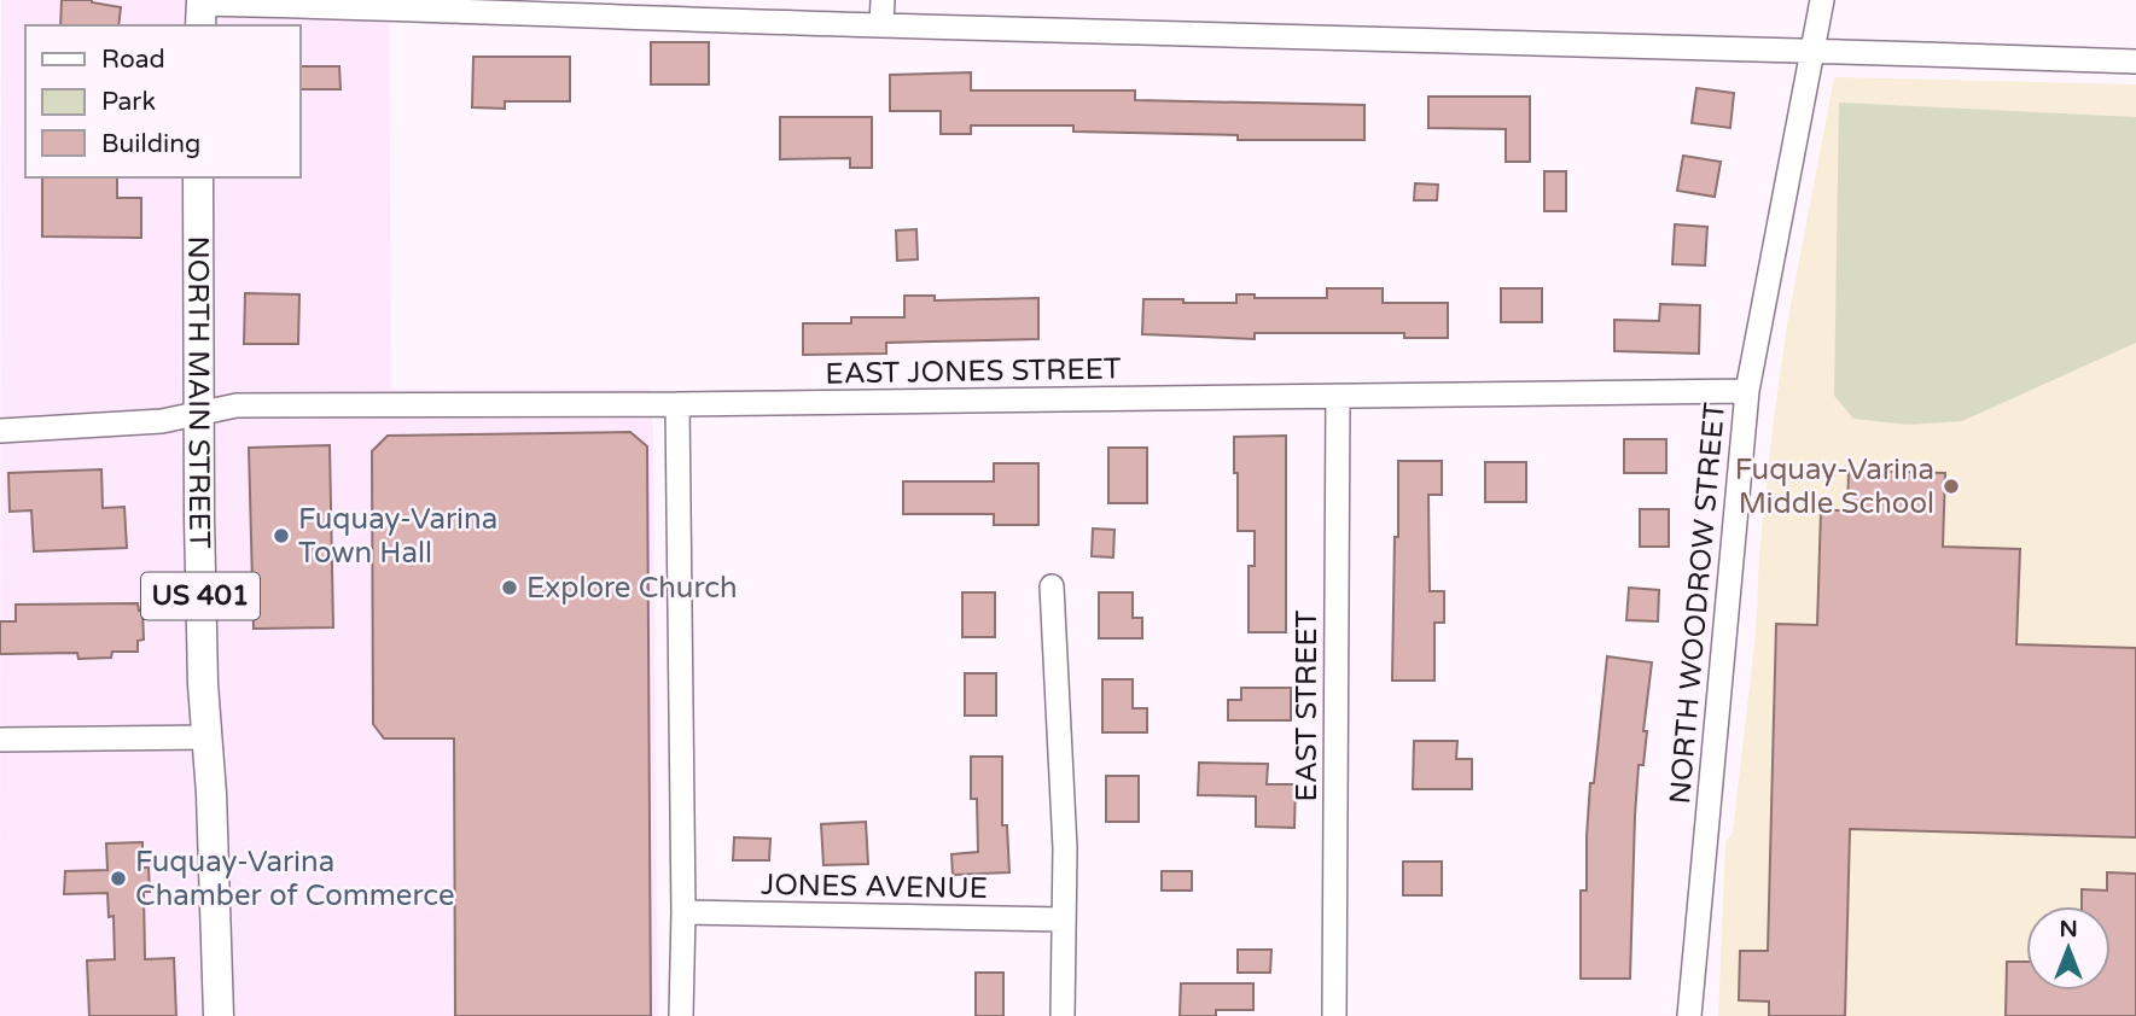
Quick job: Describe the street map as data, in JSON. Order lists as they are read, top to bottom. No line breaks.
{"streets":{"main road":["NORTH MAIN STREET","US 401"],"street":["EAST JONES STREET","NORTH WOODROW STREET","EAST STREET","JONES AVENUE"]},"crossings":[["EAST JONES STREET","NORTH MAIN STREET"],["EAST JONES STREET","NORTH WOODROW STREET"],["EAST JONES STREET","EAST STREET"]],"places":["Fuquay-Varina Middle School","Fuquay-Varina Town Hall","Explore Church","Fuquay-Varina Chamber of Commerce"],"legend":["Road","Park","Building"],"north":"top"}
